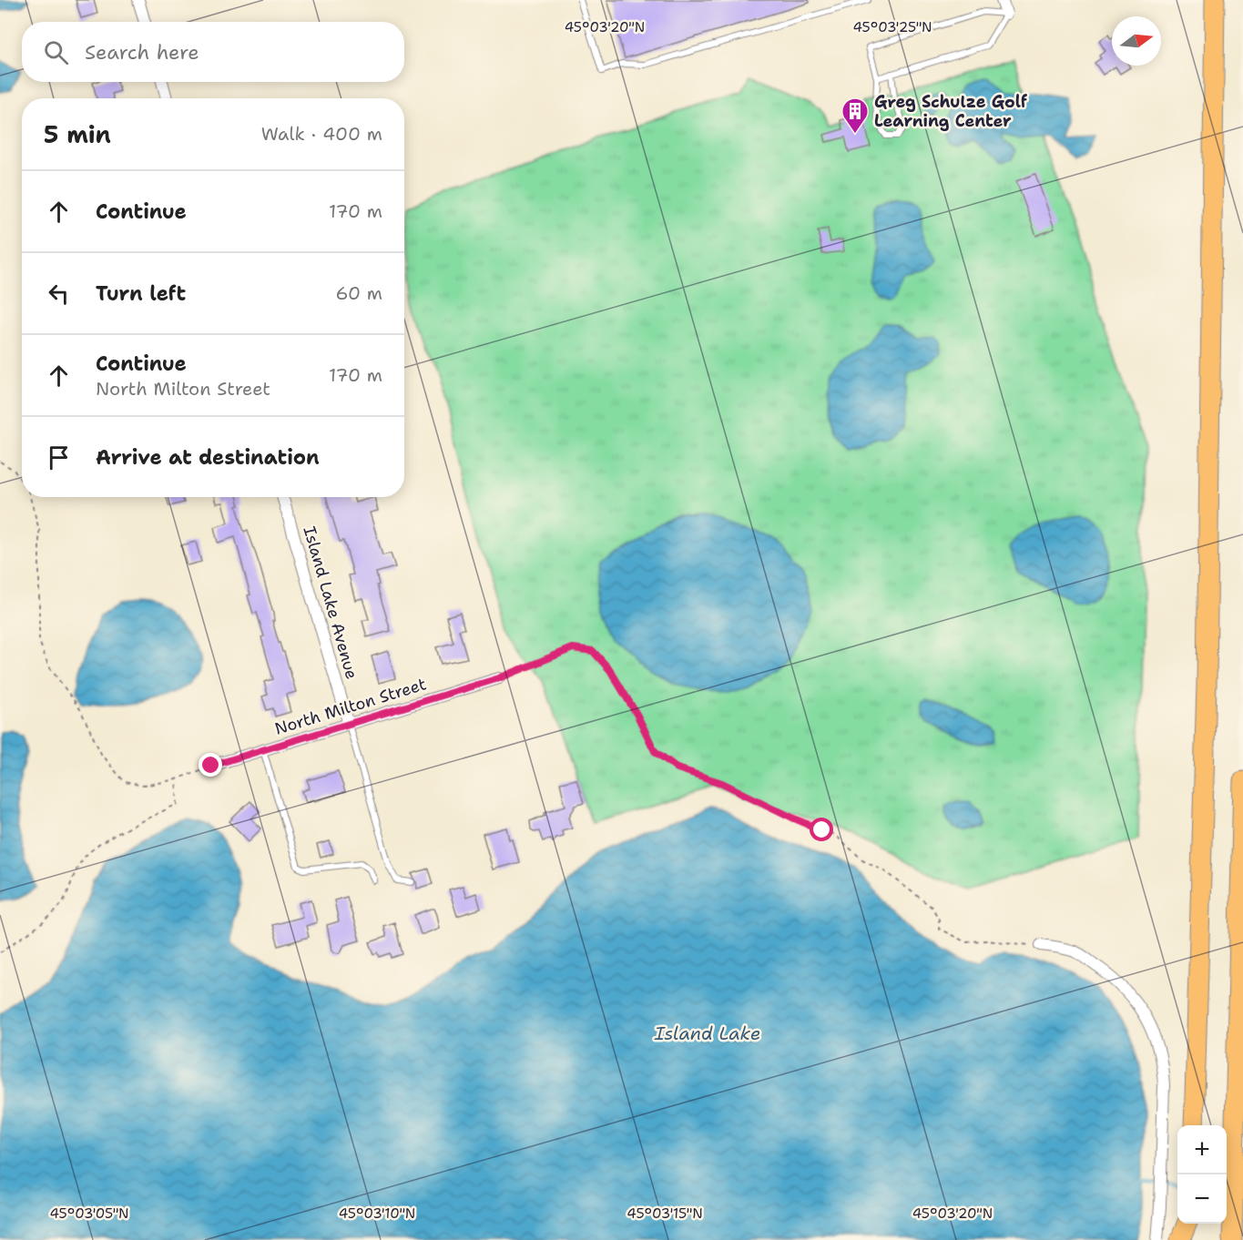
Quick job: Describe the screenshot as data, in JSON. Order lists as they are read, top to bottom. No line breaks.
{"streets":{"street":["Island Lake Avenue","North Milton Street"]},"crossings":[["Island Lake Avenue","North Milton Street"]],"water":["Island Lake"],"places":{"building":["Greg Schulze Golf Learning Center"]},"north":"right","page":{"search":"Search here","heading":["5 min","Walk · 400 m"],"list":[["Continue","170 m"],["Turn left","60 m"],["Continue","North Milton Street","170 m"],"Arrive at destination"],"map_buttons":["+","−"]},"coordinates":["45°03'20\"N","45°03'25\"N","45°03'05\"N","45°03'10\"N","45°03'15\"N"]}
